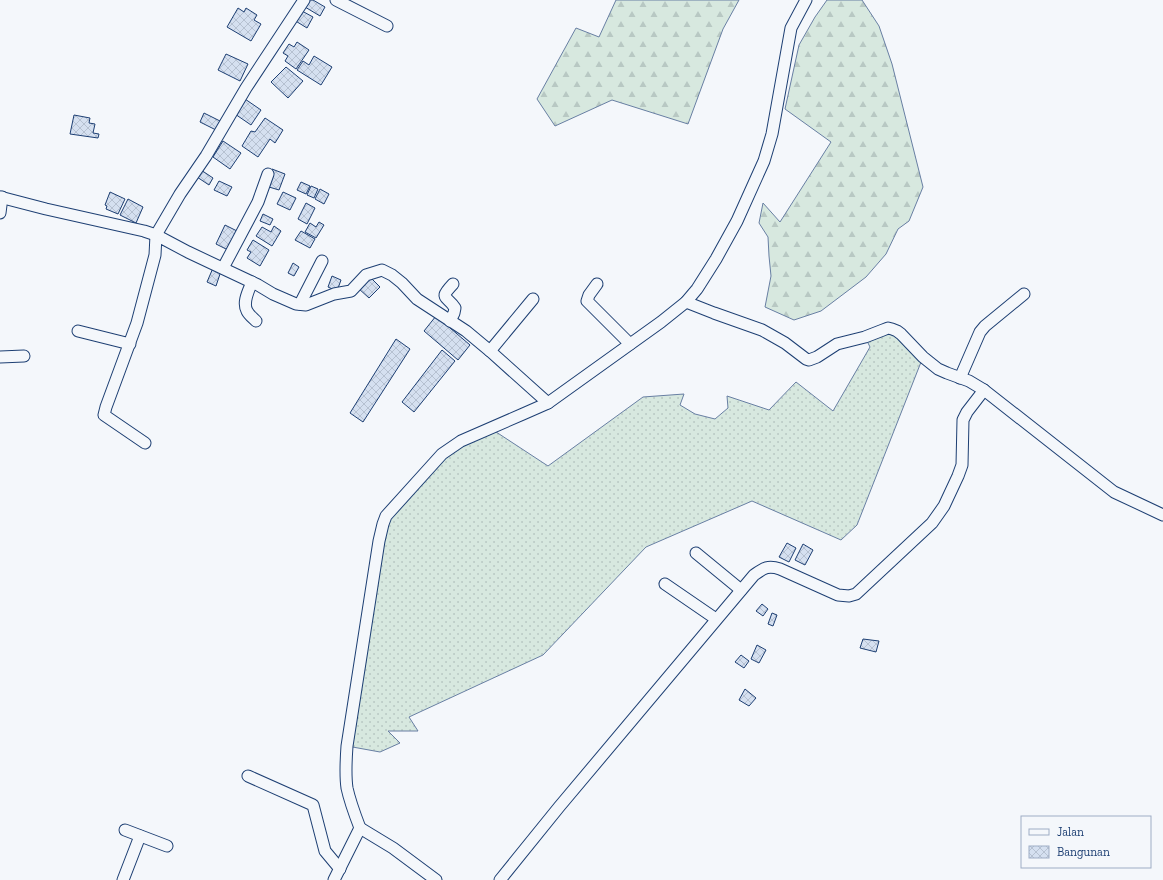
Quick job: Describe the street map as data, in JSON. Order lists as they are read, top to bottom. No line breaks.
{"legend":["Jalan","Bangunan"]}
